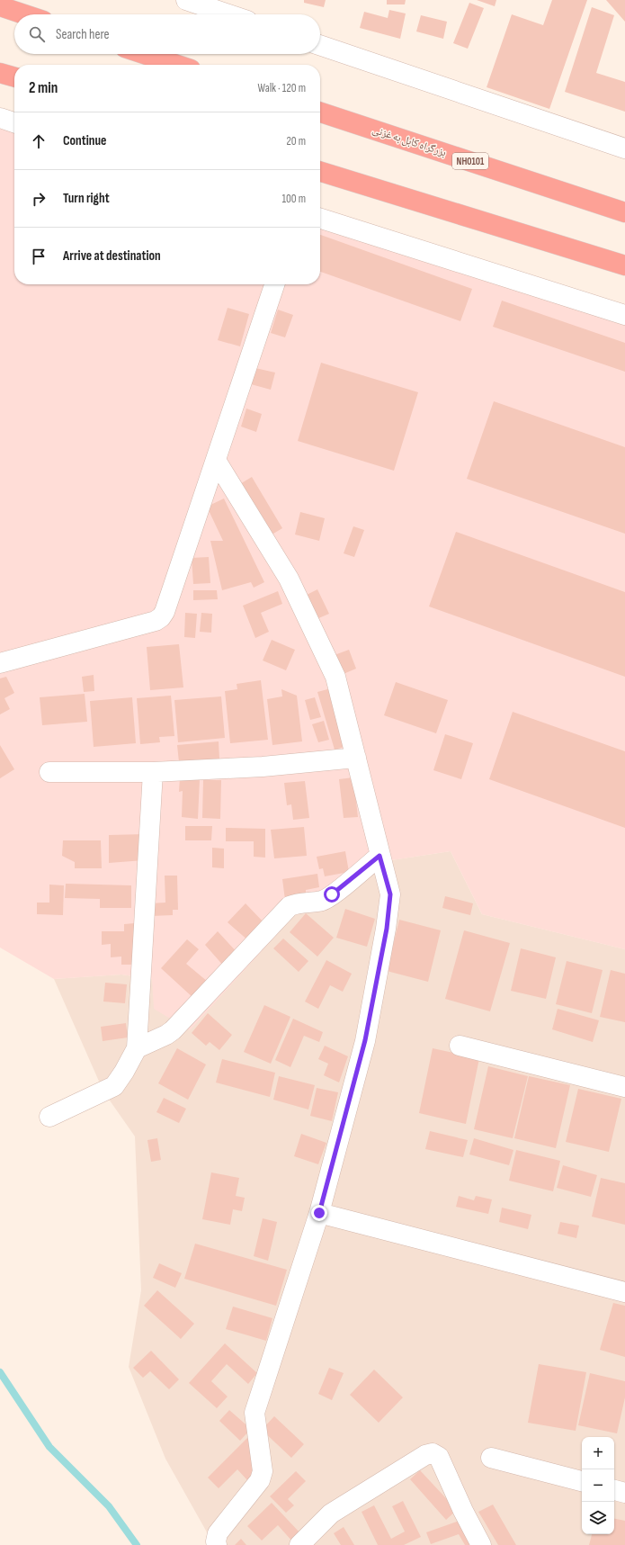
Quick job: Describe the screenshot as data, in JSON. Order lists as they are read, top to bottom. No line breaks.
{"streets":{"highway":["بزرگراه کابل به غزنی","NH0101"]},"page":{"search":"Search here","heading":["2 min","Walk · 120 m"],"list":[["Continue","20 m"],["Turn right","100 m"],"Arrive at destination"],"map_buttons":["+","−"]}}
